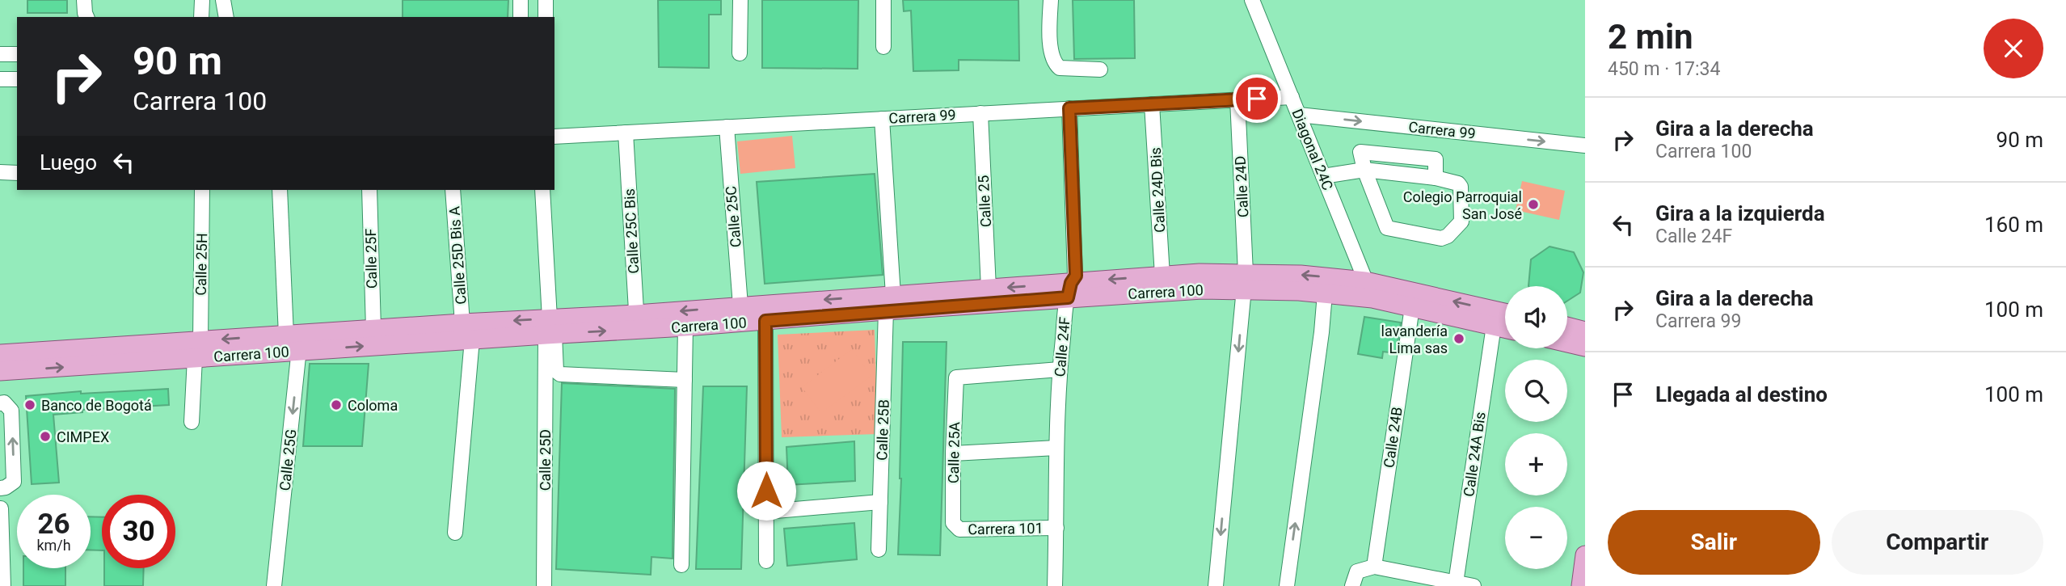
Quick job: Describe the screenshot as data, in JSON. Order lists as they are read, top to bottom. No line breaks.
{"streets":{"main road":["Carrera 100"],"street":["Carrera 99","Diagonal 24C","Calle 24D","Calle 24D Bis","Calle 25","Calle 25C","Calle 25C Bis","Calle 25D Bis A","Calle 25F","Calle 25H","Calle 24F","Calle 25B","Calle 24B","Calle 25A","Calle 24A Bis","Calle 25G","Calle 25D","Carrera 101"]},"crossings":[["Carrera 99","Diagonal 24C"],["Carrera 99","Calle 24D"],["Carrera 99","Calle 24D Bis"],["Carrera 99","Calle 25"],["Carrera 99","Calle 25C"],["Carrera 99","Calle 25C Bis"],["Carrera 99","Calle 24F"],["Carrera 99","Calle 25B"],["Diagonal 24C","Carrera 100"],["Calle 24D","Carrera 100"],["Calle 24D Bis","Carrera 100"],["Calle 25","Carrera 100"],["Calle 25C","Carrera 100"],["Calle 25C Bis","Carrera 100"],["Calle 25D Bis A","Carrera 100"],["Calle 25F","Carrera 100"],["Calle 25H","Carrera 100"],["Carrera 100","Calle 24F"],["Carrera 100","Calle 25B"],["Carrera 100","Calle 24B"],["Carrera 100","Calle 24A Bis"],["Carrera 100","Calle 25G"],["Carrera 100","Calle 25D"],["Calle 24F","Calle 25A"],["Calle 24F","Carrera 101"],["Calle 25A","Carrera 101"]],"one_way":["Calle 25G"],"places":["Colegio Parroquial San José","lavandería Lima sas","Banco de Bogotá","Coloma","CIMPEX"],"page":{"heading":["2 min","450 m · 17:34"],"turn":["90 m","Carrera 100"],"list":[{"name":"Gira a la derecha","note":"Carrera 100","value":"90 m"},{"name":"Gira a la izquierda","note":"Calle 24F","value":"160 m"},{"name":"Gira a la derecha","note":"Carrera 99","value":"100 m"},{"name":"Llegada al destino","value":"100 m"}],"then":"Luego","map_buttons":["+","−"],"speed":"26 km/h","limit":"30","buttons":["Salir","Compartir"]}}
